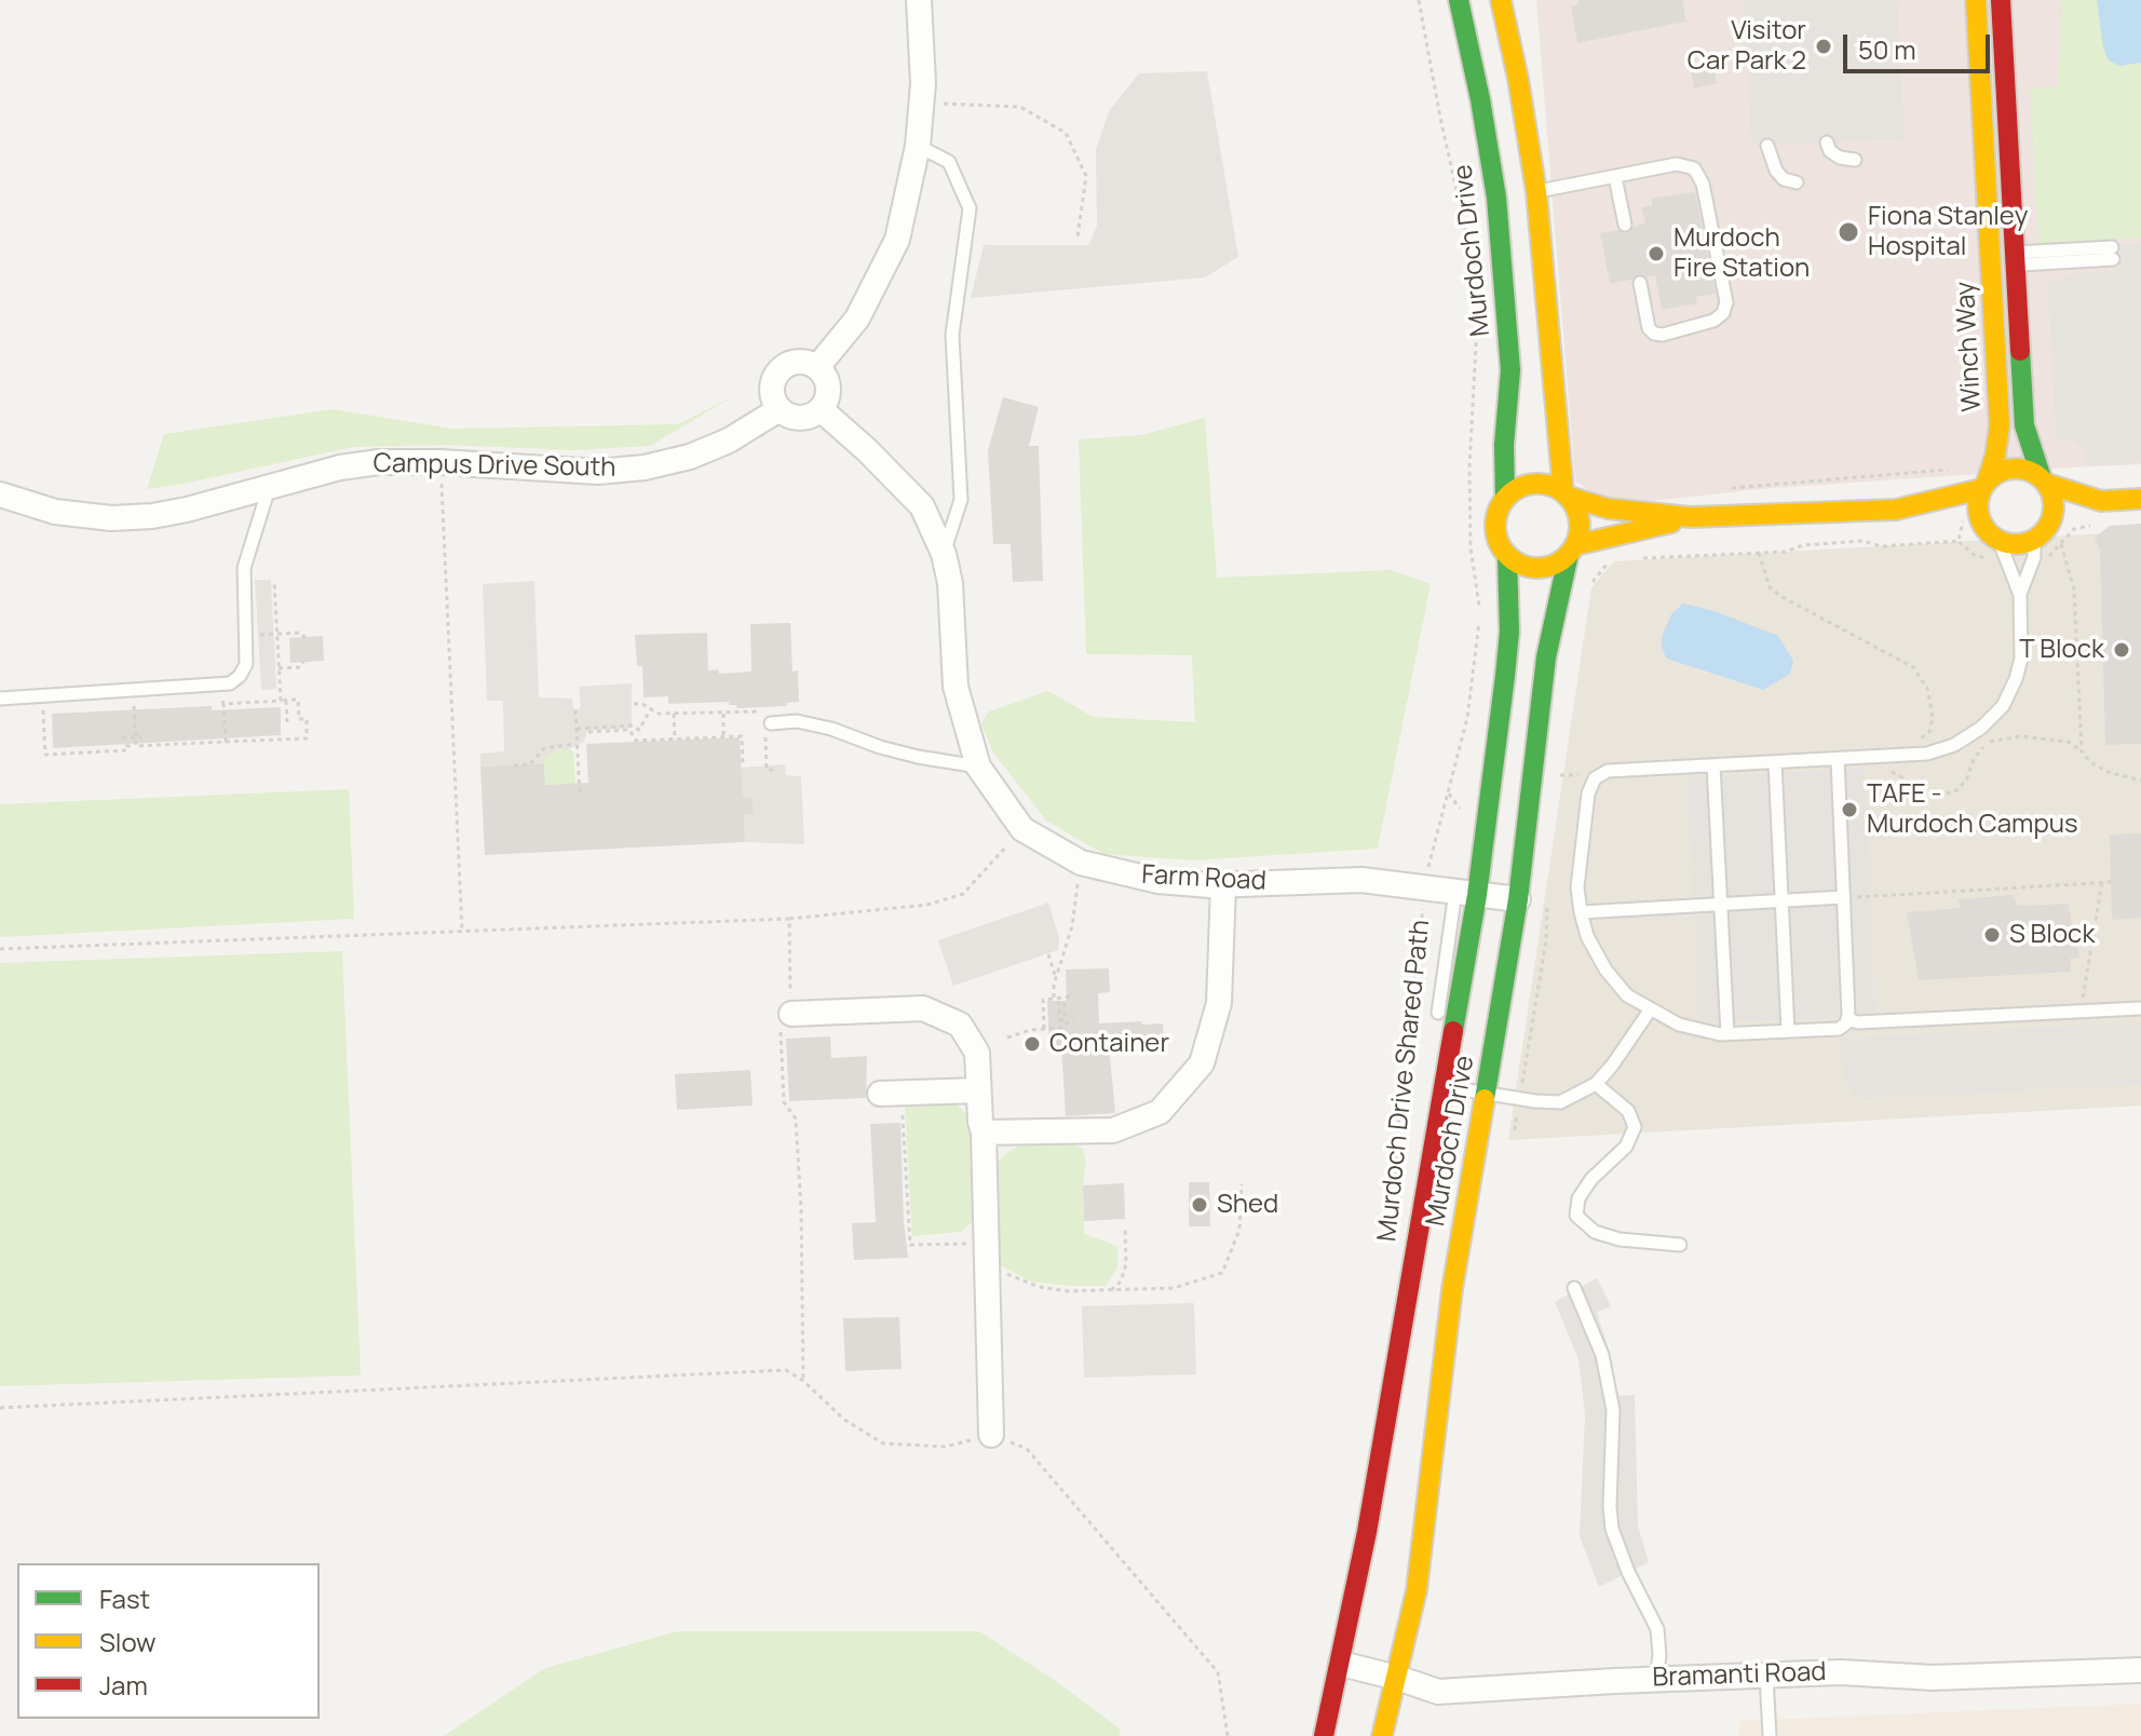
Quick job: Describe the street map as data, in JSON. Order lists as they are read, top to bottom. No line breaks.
{"streets":{"main road":["Murdoch Drive","Winch Way"],"street":["Campus Drive South","Farm Road","Bramanti Road"],"path":["Murdoch Drive Shared Path"]},"crossings":[["Murdoch Drive","Farm Road"],["Murdoch Drive","Bramanti Road"],["Campus Drive South","Farm Road"],["Farm Road","Murdoch Drive Shared Path"]],"places":["Visitor Car Park 2","Fiona Stanley Hospital","Murdoch Fire Station","T Block","TAFE - Murdoch Campus","S Block","Container","Shed"],"legend":["Fast","Slow","Jam"],"scale_bar":"50 m"}
